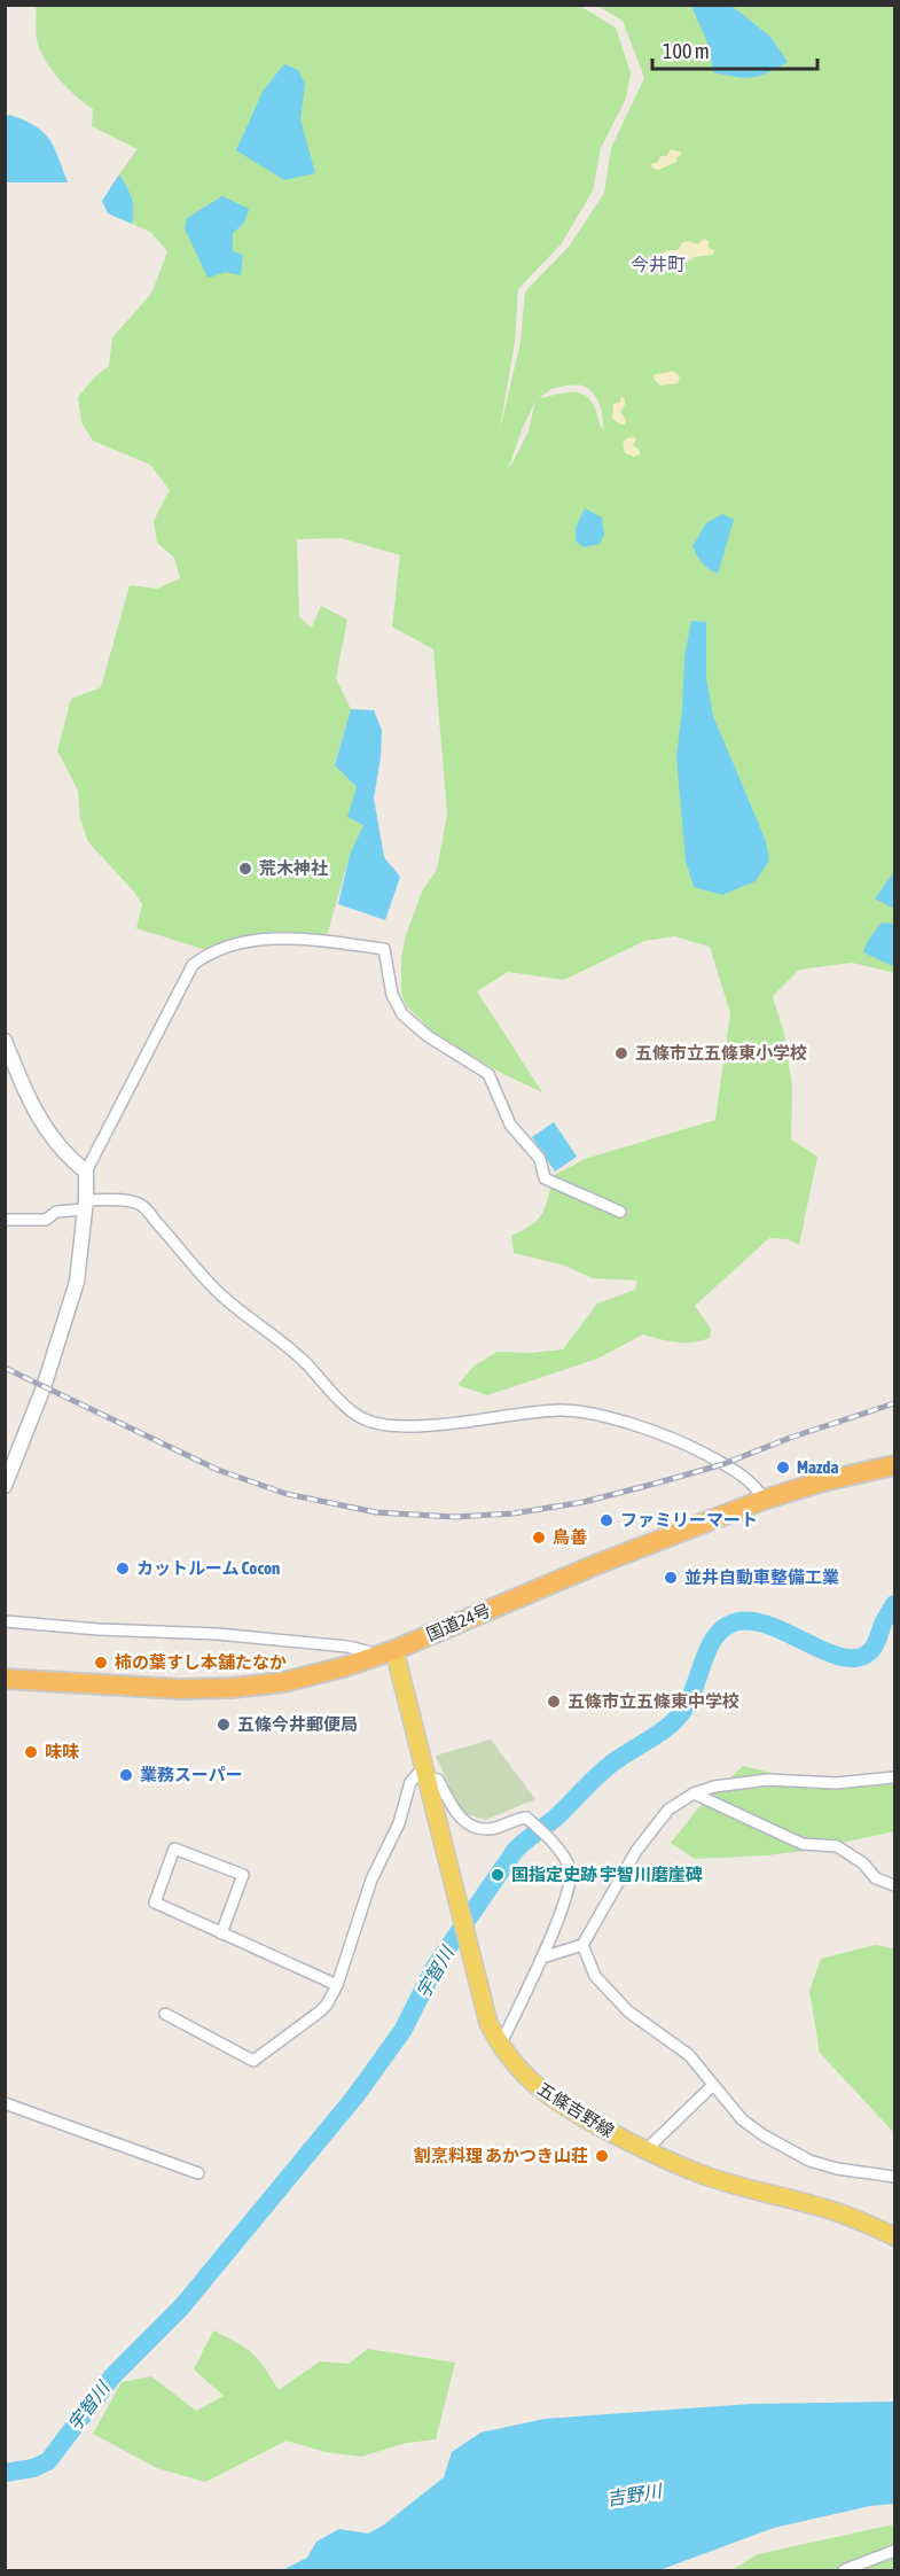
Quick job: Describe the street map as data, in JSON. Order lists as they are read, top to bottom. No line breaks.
{"streets":{"highway":["国道24号"],"main road":["五條吉野線"]},"crossings":[["国道24号","五條吉野線"]],"districts":["今井町"],"water":["宇智川","吉野川"],"places":["荒木神社","五條市立五條東小学校","Mazda","ファミリーマート","鳥善","カットルーム Cocon","並井自動車整備工業","柿の葉すし本舗たなか","五條市立五條東中学校","五條今井郵便局","味味","業務スーパー","国指定史跡 宇智川磨崖碑","割烹料理 あかつき山荘"],"scale_bar":"100 m"}
